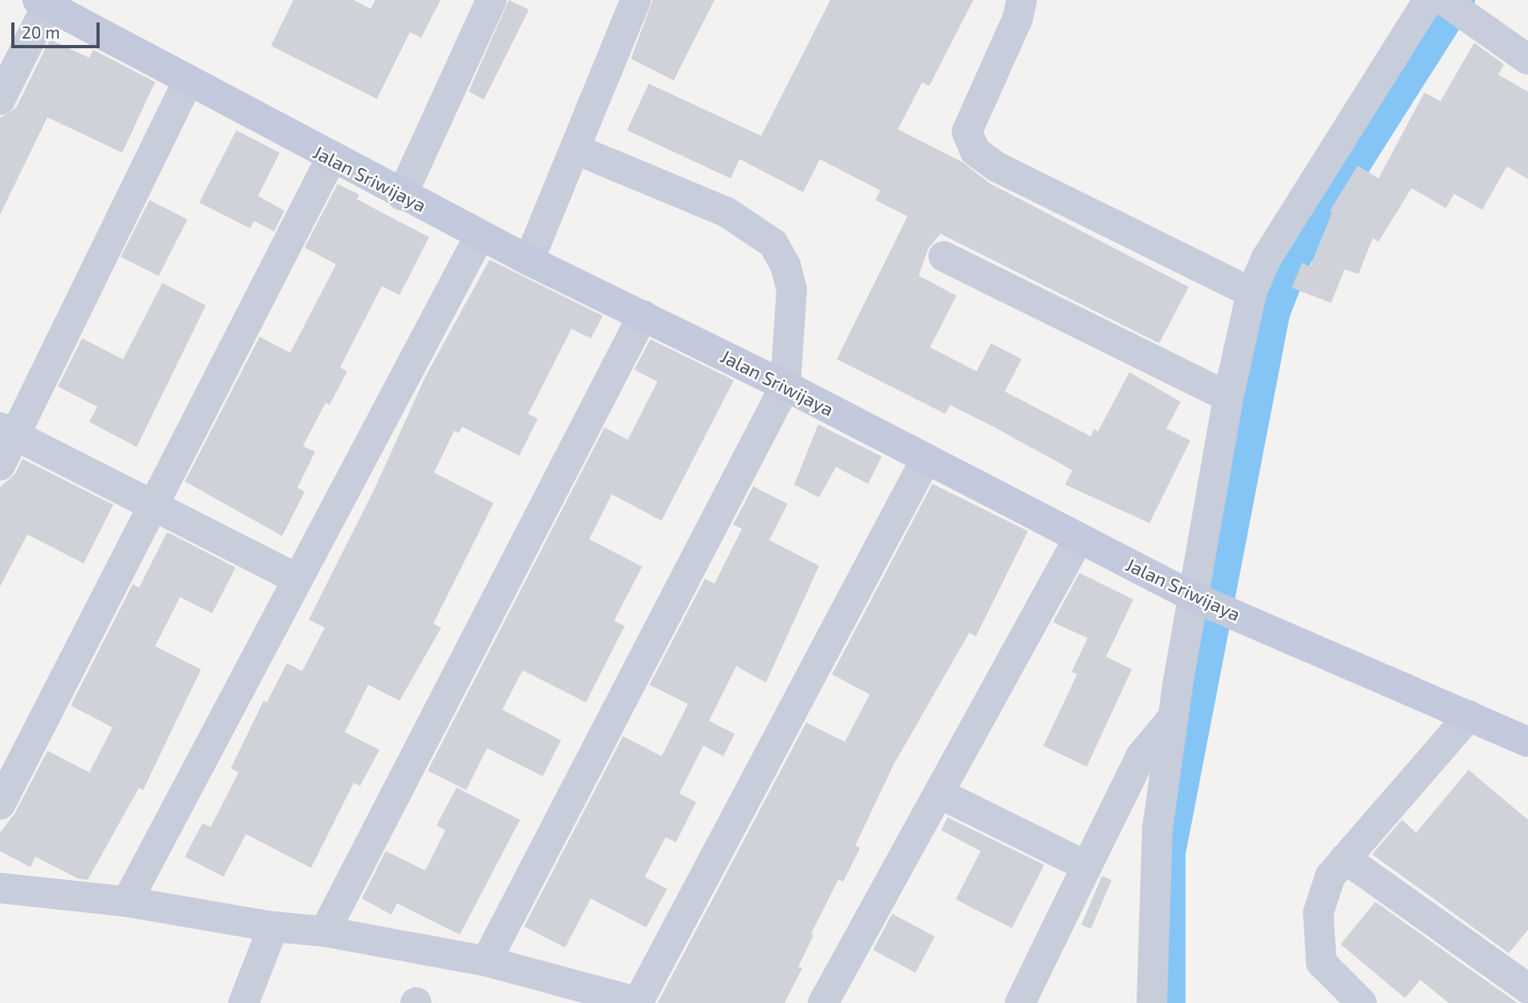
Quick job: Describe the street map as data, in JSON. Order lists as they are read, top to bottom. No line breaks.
{"streets":{"street":["Jalan Sriwijaya"]},"scale_bar":"20 m"}
